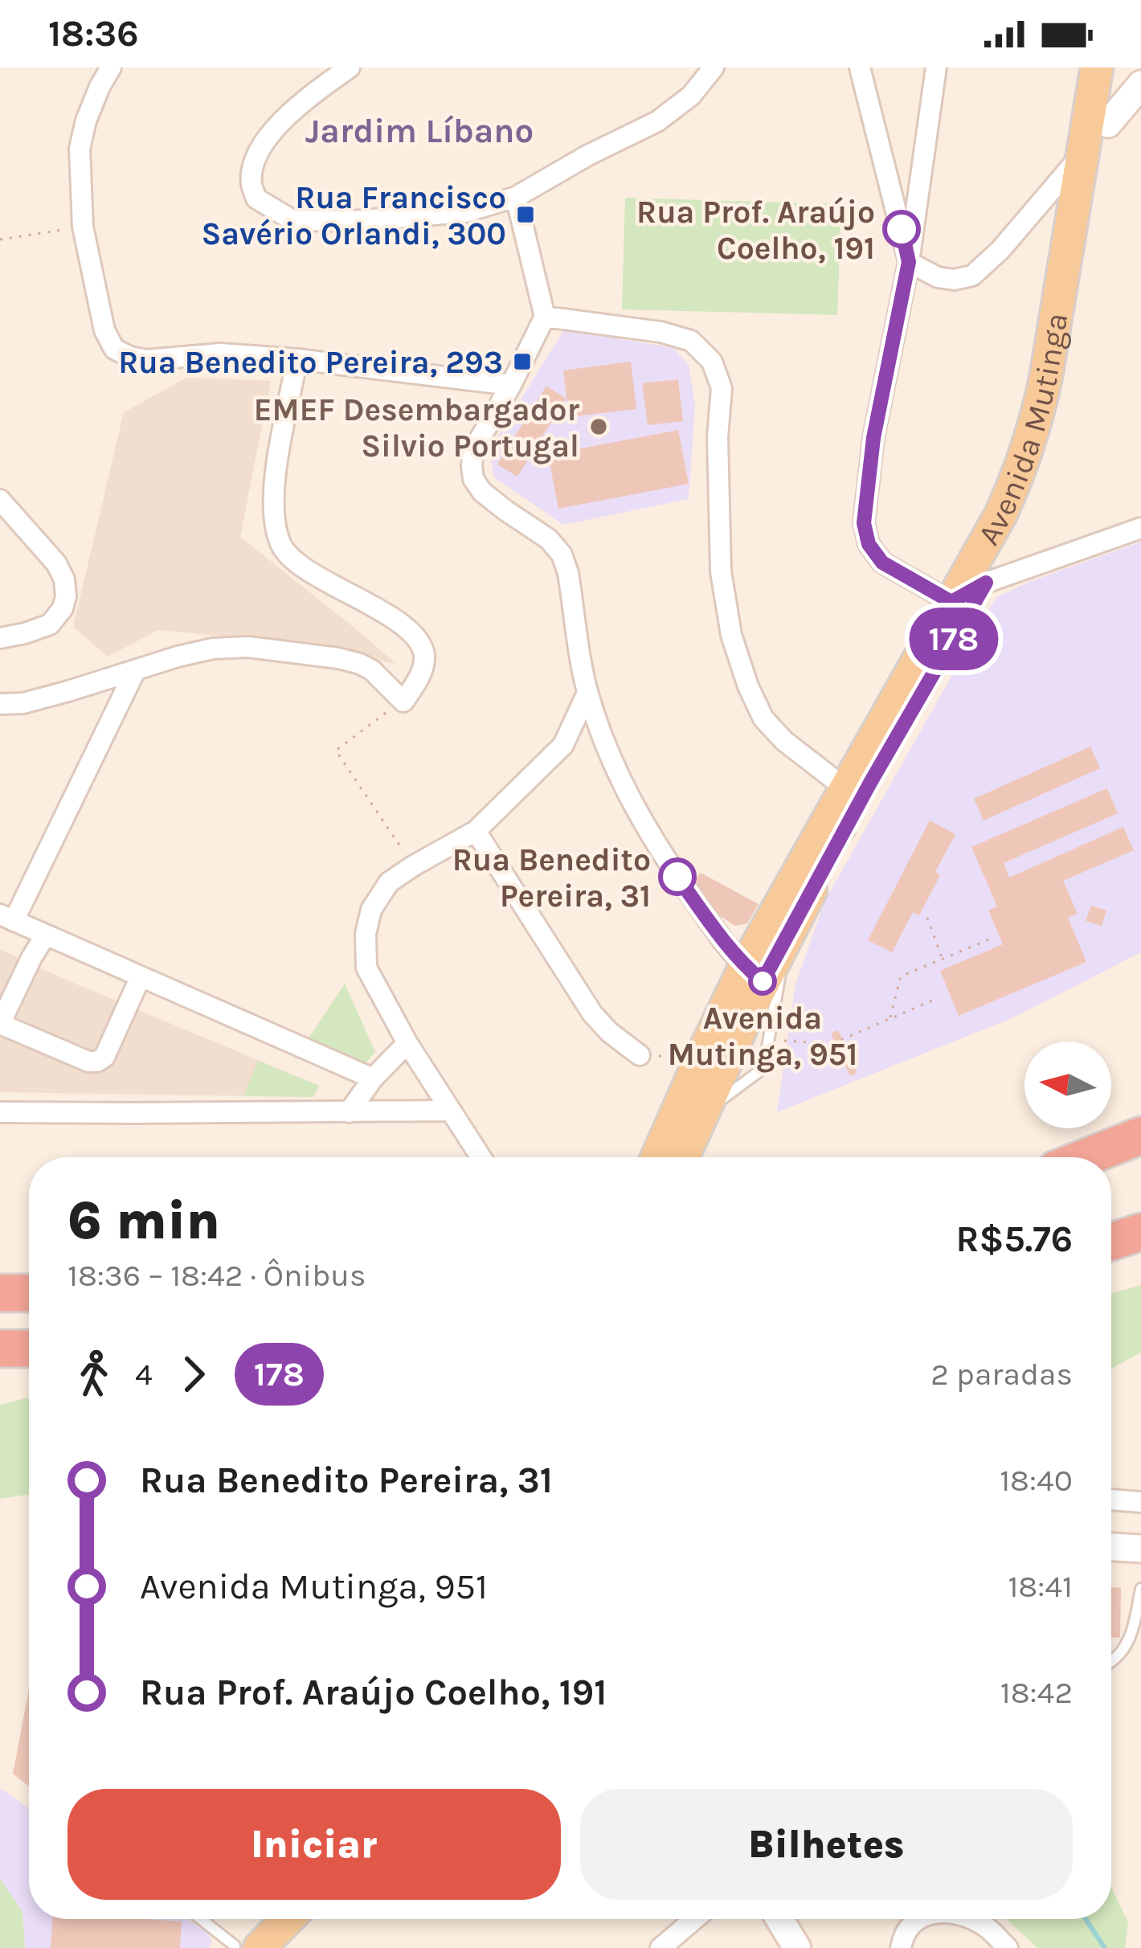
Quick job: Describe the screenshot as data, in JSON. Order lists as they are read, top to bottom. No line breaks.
{"streets":{"main road":["Avenida Mutinga"]},"districts":["Jardim Líbano"],"places":{"transit":["Rua Francisco Savério Orlandi, 300","Rua Benedito Pereira, 293"],"other":["Rua Prof. Araújo Coelho, 191","EMEF Desembargador Silvio Portugal","Rua Benedito Pereira, 31","Avenida Mutinga, 951"]},"lines":["bus line 178"],"north":"left","page":{"status":"18:36","on_map":"178","heading":["6 min","18:36 – 18:42 · Ônibus","R$5.76"],"legs":["4","178","2 paradas"],"list":[{"name":"Rua Benedito Pereira, 31","value":"18:40"},{"name":"Avenida Mutinga, 951","value":"18:41"},{"name":"Rua Prof. Araújo Coelho, 191","value":"18:42"}],"buttons":["Iniciar","Bilhetes"]}}
